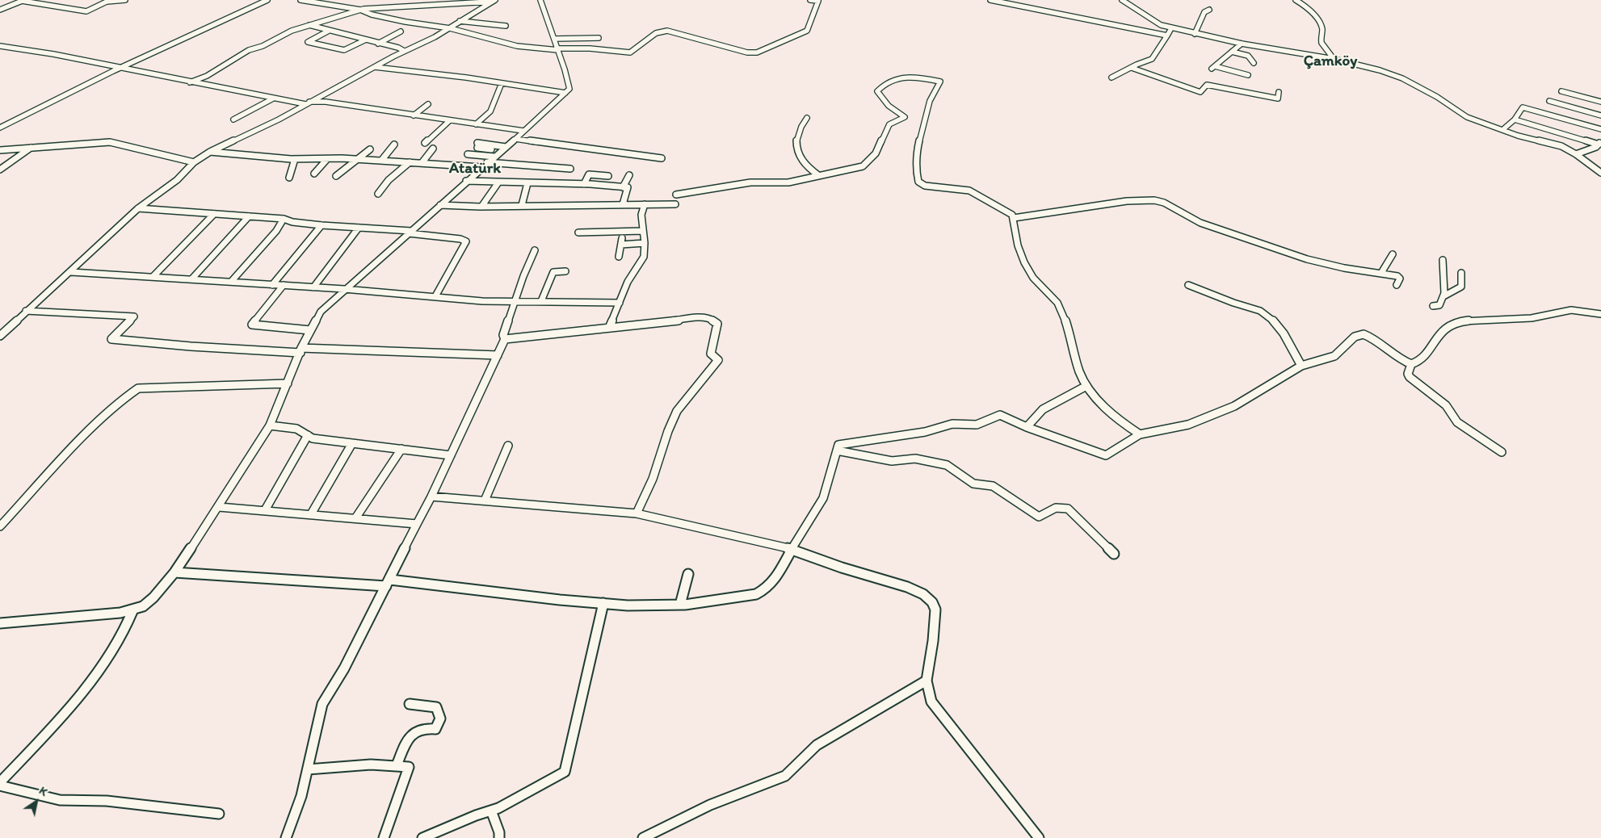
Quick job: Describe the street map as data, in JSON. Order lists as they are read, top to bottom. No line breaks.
{"districts":["Çamköy","Atatürk"],"north":"top right"}
